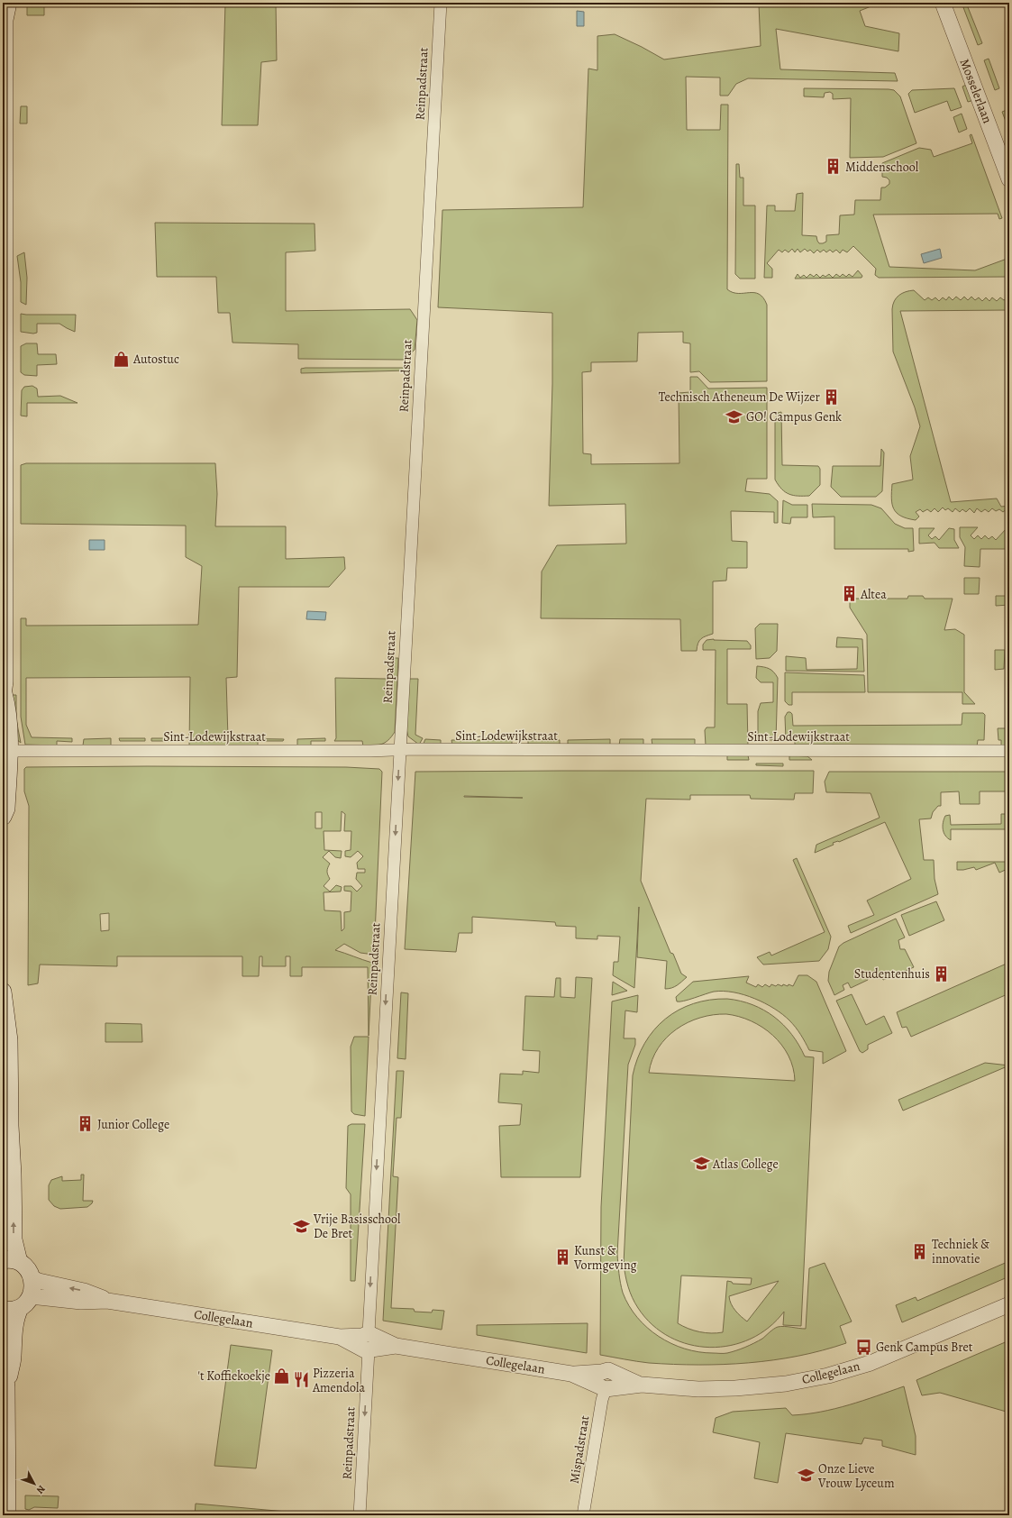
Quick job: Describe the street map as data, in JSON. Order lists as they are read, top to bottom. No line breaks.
{"streets":{"street":["Reinpadstraat","Mosselerlaan","Sint-Lodewijkstraat","Collegelaan","Mispadstraat"]},"crossings":[["Reinpadstraat","Sint-Lodewijkstraat"],["Reinpadstraat","Collegelaan"],["Collegelaan","Mispadstraat"]],"one_way":["Reinpadstraat"],"places":{"building":["Middenschool","Technisch Atheneum De Wijzer","Altea","Studentenhuis","Junior College","Techniek & innovatie","Kunst & Vormgeving"],"shop":["Autostuc","'t Koffiekoekje"],"school or university":["GO! Campus Genk","Atlas College","Vrije Basisschool De Bret","Onze Lieve Vrouw Lyceum"],"bus stop":["Genk Campus Bret"],"restaurant":["Pizzeria Amendola"]},"north":"bottom right"}
